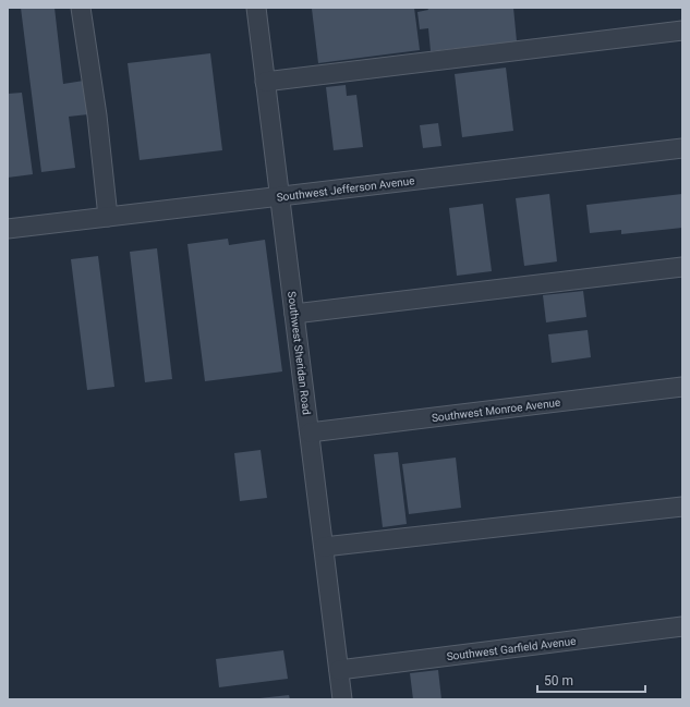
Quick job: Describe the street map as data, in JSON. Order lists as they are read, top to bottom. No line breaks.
{"streets":{"street":["Southwest Jefferson Avenue","Southwest Sheridan Road","Southwest Monroe Avenue","Southwest Garfield Avenue"]},"crossings":[["Southwest Jefferson Avenue","Southwest Sheridan Road"],["Southwest Sheridan Road","Southwest Monroe Avenue"],["Southwest Sheridan Road","Southwest Garfield Avenue"]],"scale_bar":"50 m"}
